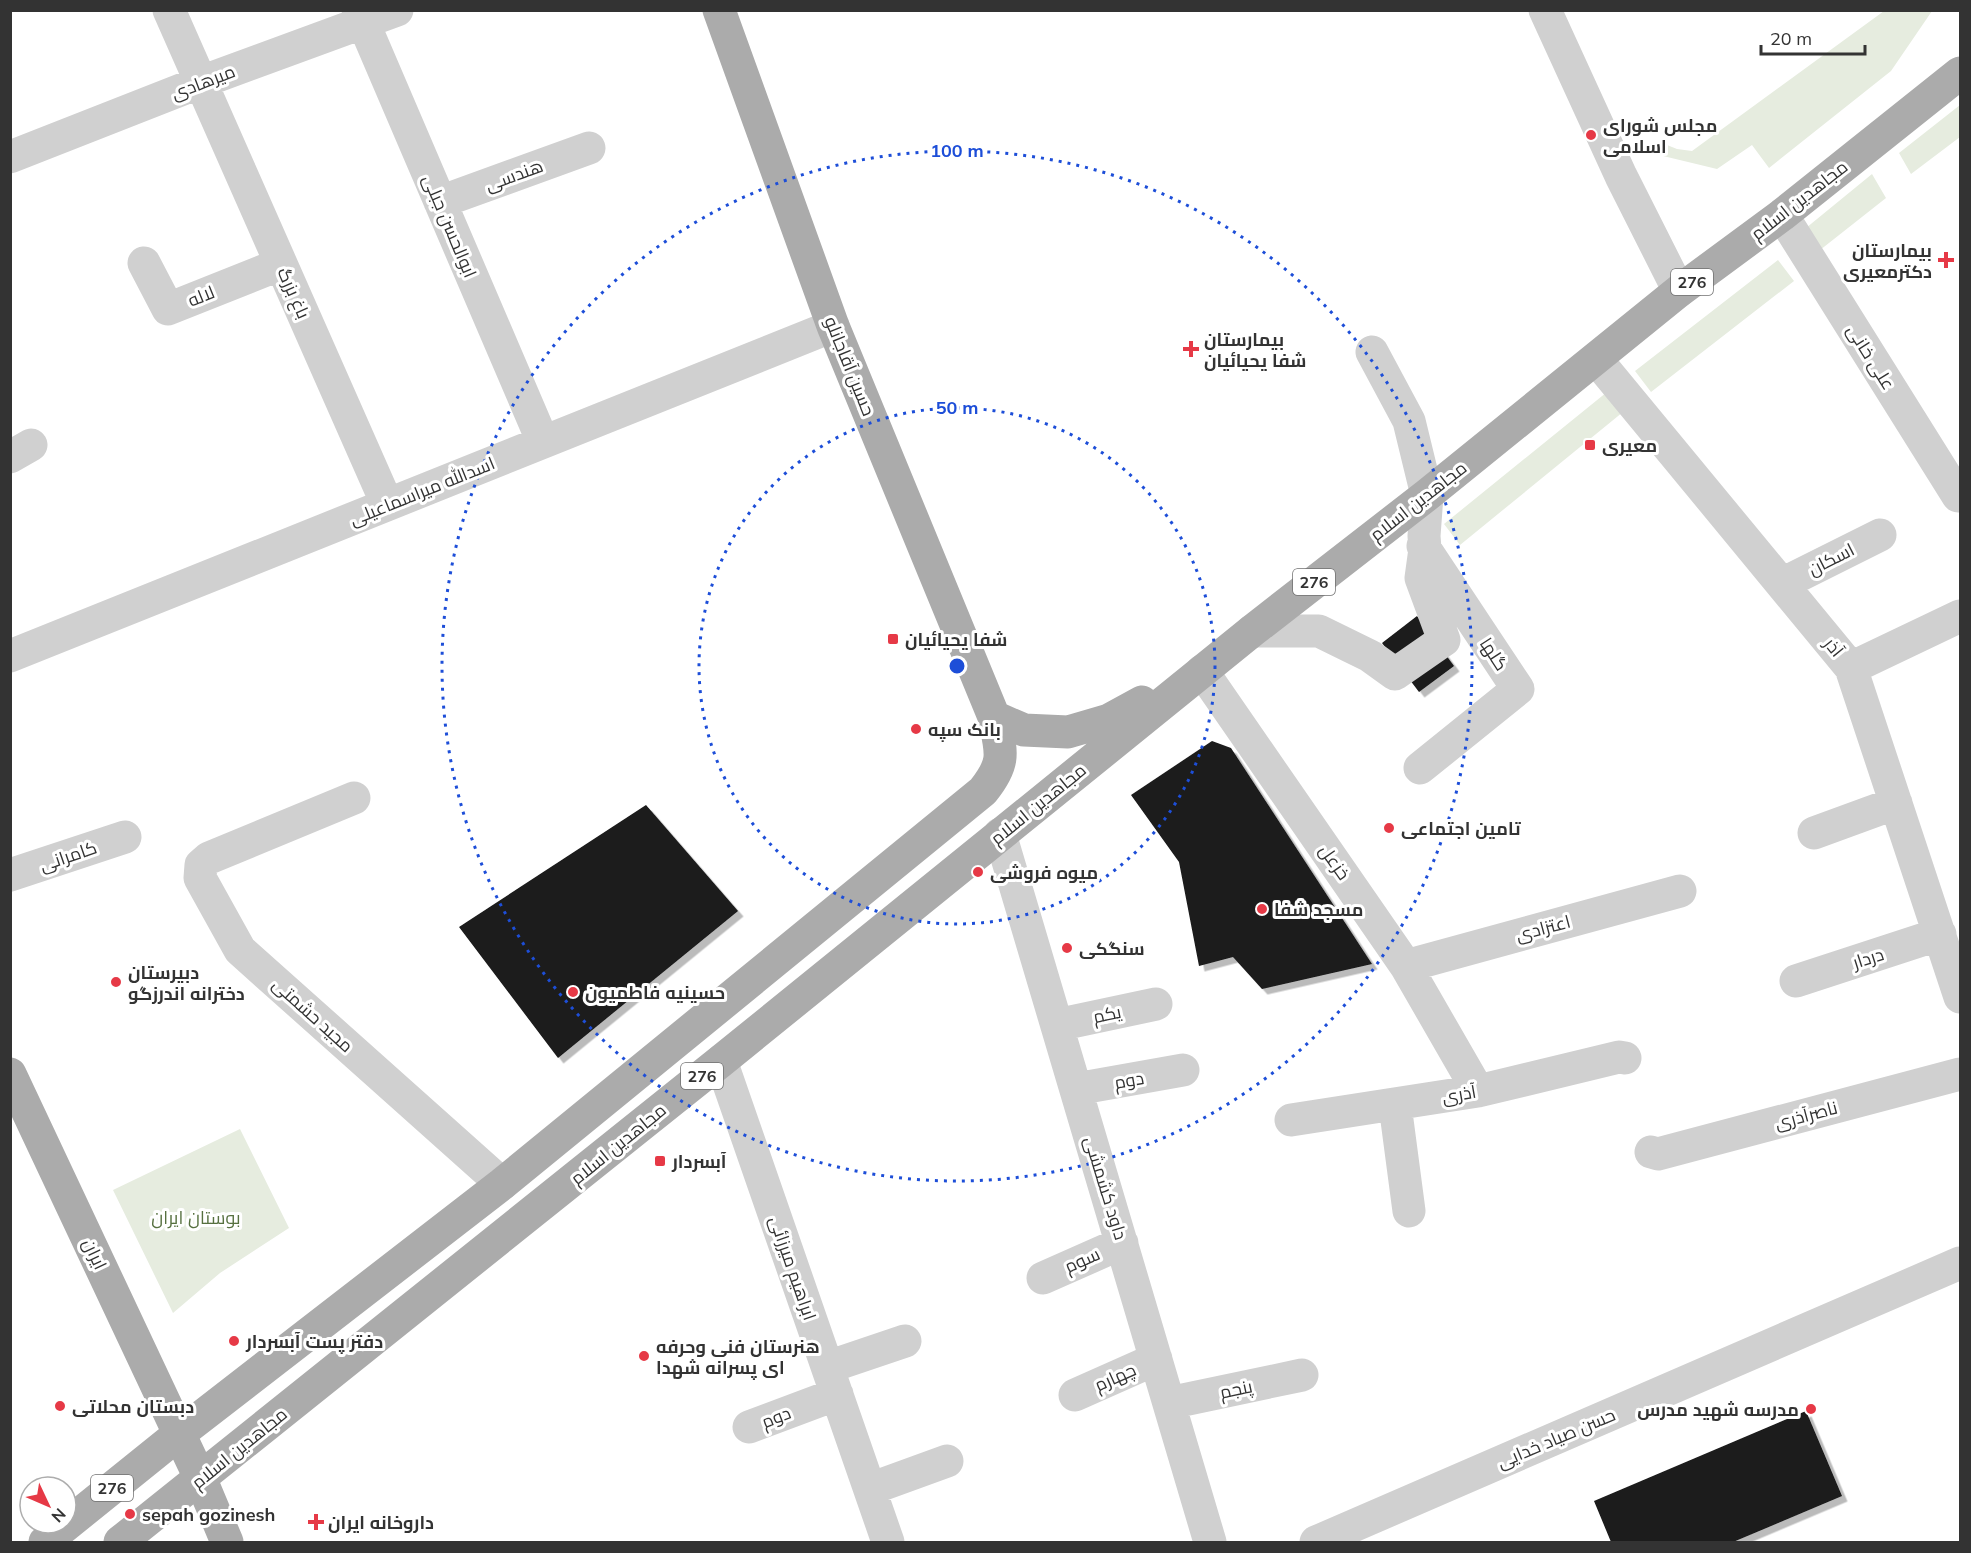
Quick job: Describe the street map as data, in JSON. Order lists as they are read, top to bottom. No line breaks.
{"streets":{"main road":["مجاهدین اسلام","276","حسین آقاجانلو","ایران"],"street":["میرهادی","هندسی","ابوالحسن جبلی","باغ بزرگ","لاله","علی خانی","اسدالله میراسماعیلی","اسکان","آذر","گلها","کامرانی","خزعل","اعتزادی","دردار","یکم","مجید حشمتی","دوم","آذری","ناصرآذری","داود کشمشی","سوم","ابراهیم میرزائی","چهارم","پنجم","حسن صیاد خدایی"]},"crossings":[["میرهادی","ابوالحسن جبلی"],["میرهادی","باغ بزرگ"],["هندسی","ابوالحسن جبلی"],["مجاهدین اسلام","علی خانی"],["مجاهدین اسلام","آذر"],["مجاهدین اسلام","گلها"],["مجاهدین اسلام","خزعل"],["مجاهدین اسلام","داود کشمشی"],["مجاهدین اسلام","ایران"],["مجاهدین اسلام","ابراهیم میرزائی"],["ابوالحسن جبلی","اسدالله میراسماعیلی"],["276","حسین آقاجانلو"],["276","مجید حشمتی"],["276","ایران"],["باغ بزرگ","لاله"],["باغ بزرگ","اسدالله میراسماعیلی"],["حسین آقاجانلو","اسدالله میراسماعیلی"],["حسین آقاجانلو","مجید حشمتی"],["اسکان","آذر"],["آذر","دردار"],["خزعل","اعتزادی"],["خزعل","آذری"],["یکم","داود کشمشی"],["دوم","داود کشمشی"],["دوم","ابراهیم میرزائی"],["داود کشمشی","سوم"],["داود کشمشی","چهارم"],["داود کشمشی","پنجم"]],"parks":["بوستان ایران"],"places":{"other":["مجلس شورای اسلامی","بانک سپه","تامین اجتماعی","میوه فروشی","مسجد شفا","سنگکی","دبیرستان دخترانه اندرزگو","حسینیه فاطمیون","دفتر پست آبسردار","هنرستان فنی وحرفه ای پسرانه شهدا","دبستان محلاتی","مدرسه شهید مدرس","sepah gozinesh"],"health":["بیمارستان دکترمعیری","بیمارستان شفا یحیائیان","داروخانه ایران"],"transit":["معیری","شفا یحیائیان","آبسردار"]},"scale_bar":"20 m","north":"bottom right","rings":["100 m","50 m"]}
